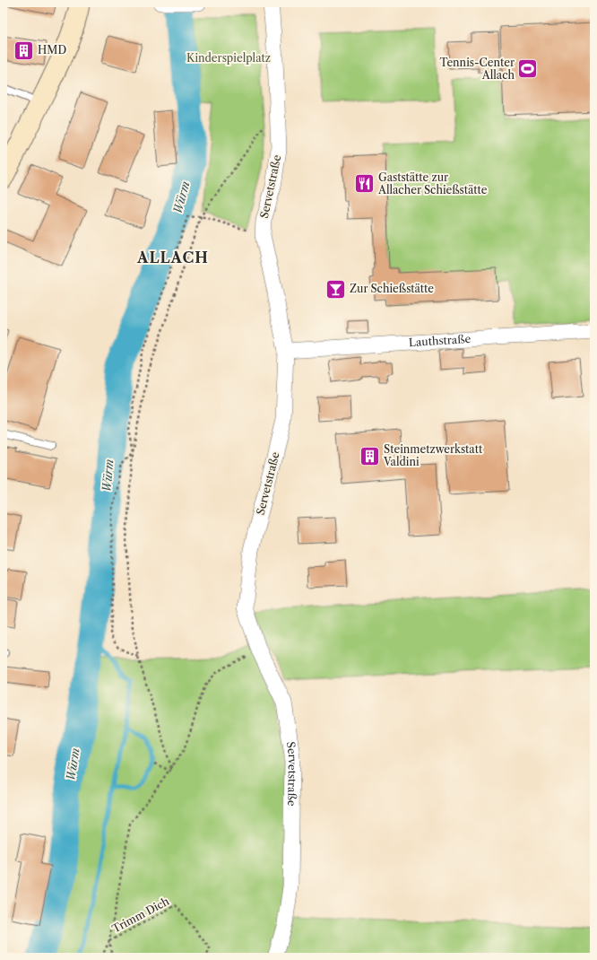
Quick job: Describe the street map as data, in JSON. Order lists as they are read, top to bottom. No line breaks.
{"streets":{"street":["Servetstraße","Lauthstraße"],"path":["Trimm Dich"]},"crossings":[["Servetstraße","Lauthstraße"]],"districts":["ALLACH"],"water":["Würm"],"parks":["Kinderspielplatz"],"places":{"building":["HMD","Steinmetzwerkstatt Valdini"],"sports":["Tennis-Center Allach"],"restaurant":["Gaststätte zur Allacher Schießstätte"],"bar":["Zur Schießstätte"]}}
